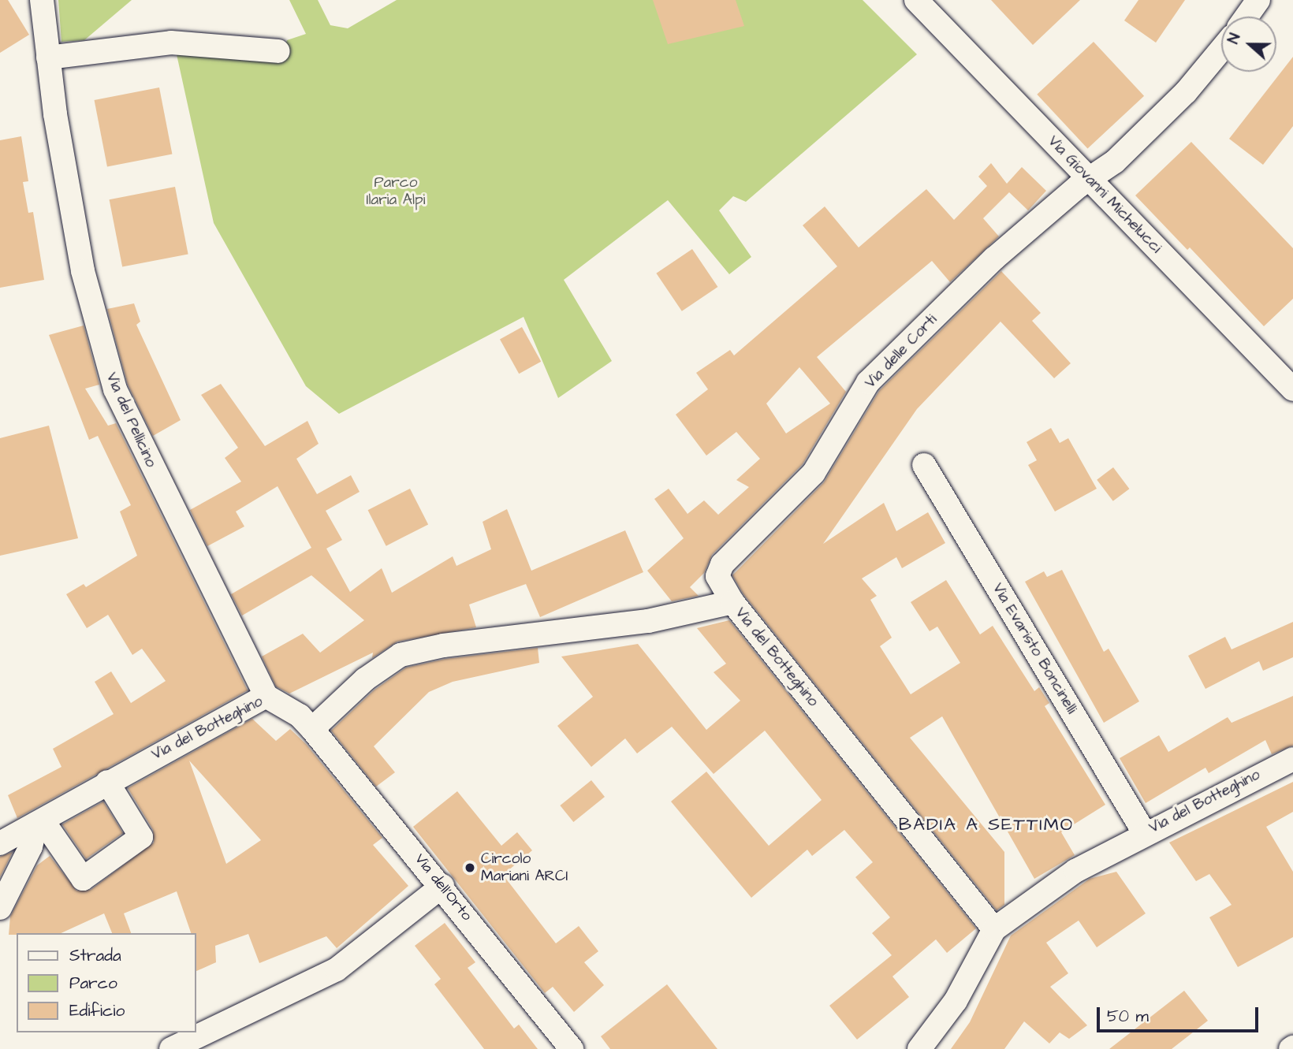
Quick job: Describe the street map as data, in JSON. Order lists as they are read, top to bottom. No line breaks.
{"streets":{"street":["Via Giovanni Michelucci","Via delle Corti","Via del Pellicino","Via Evaristo Boncinelli","Via del Botteghino","Via dell'Orto"]},"crossings":[["Via Giovanni Michelucci","Via delle Corti"],["Via delle Corti","Via del Botteghino"],["Via del Pellicino","Via del Botteghino"],["Via Evaristo Boncinelli","Via del Botteghino"],["Via del Botteghino","Via dell'Orto"]],"districts":["BADIA A SETTIMO"],"parks":["Parco Ilaria Alpi"],"places":["Circolo Mariani ARCI"],"legend":["Strada","Parco","Edificio"],"scale_bar":"50 m","north":"left"}
